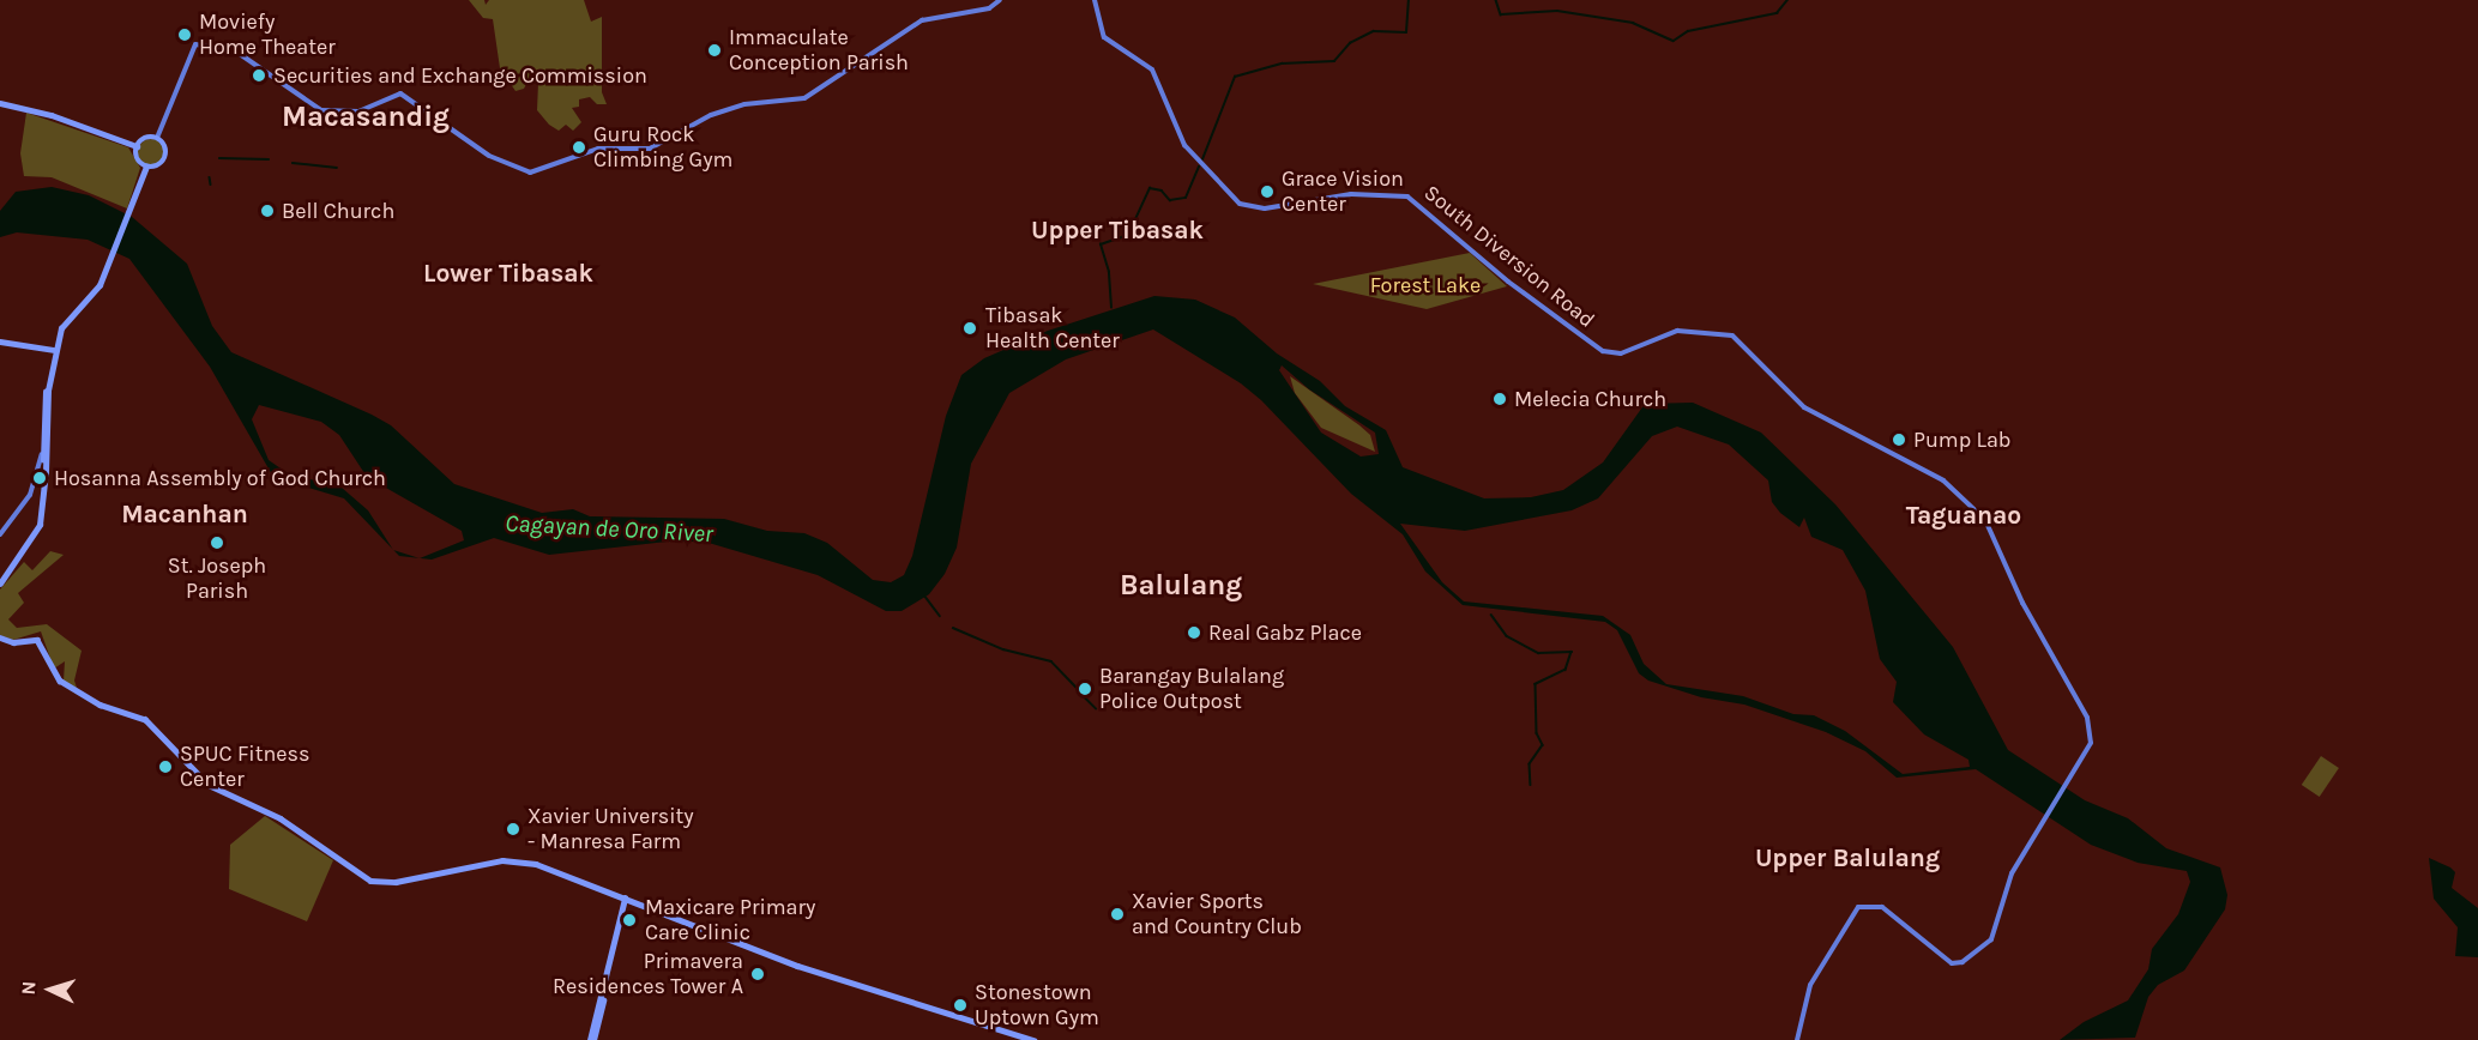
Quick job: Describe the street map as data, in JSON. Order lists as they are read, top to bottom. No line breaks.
{"streets":{"main road":["South Diversion Road"]},"districts":["Macasandig","Upper Tibasak","Lower Tibasak","Macanhan","Taguanao","Balulang","Upper Balulang"],"water":["Cagayan de Oro River"],"parks":["Forest Lake"],"places":["Moviefy Home Theater","Immaculate Conception Parish","Securities and Exchange Commission","Guru Rock Climbing Gym","Grace Vision Center","Bell Church","Tibasak Health Center","Melecia Church","Pump Lab","Hosanna Assembly of God Church","St. Joseph Parish","Real Gabz Place","Barangay Bulalang Police Outpost","SPUC Fitness Center","Xavier University - Manresa Farm","Xavier Sports and Country Club","Maxicare Primary Care Clinic","Primavera Residences Tower A","Stonestown Uptown Gym"],"north":"left"}
